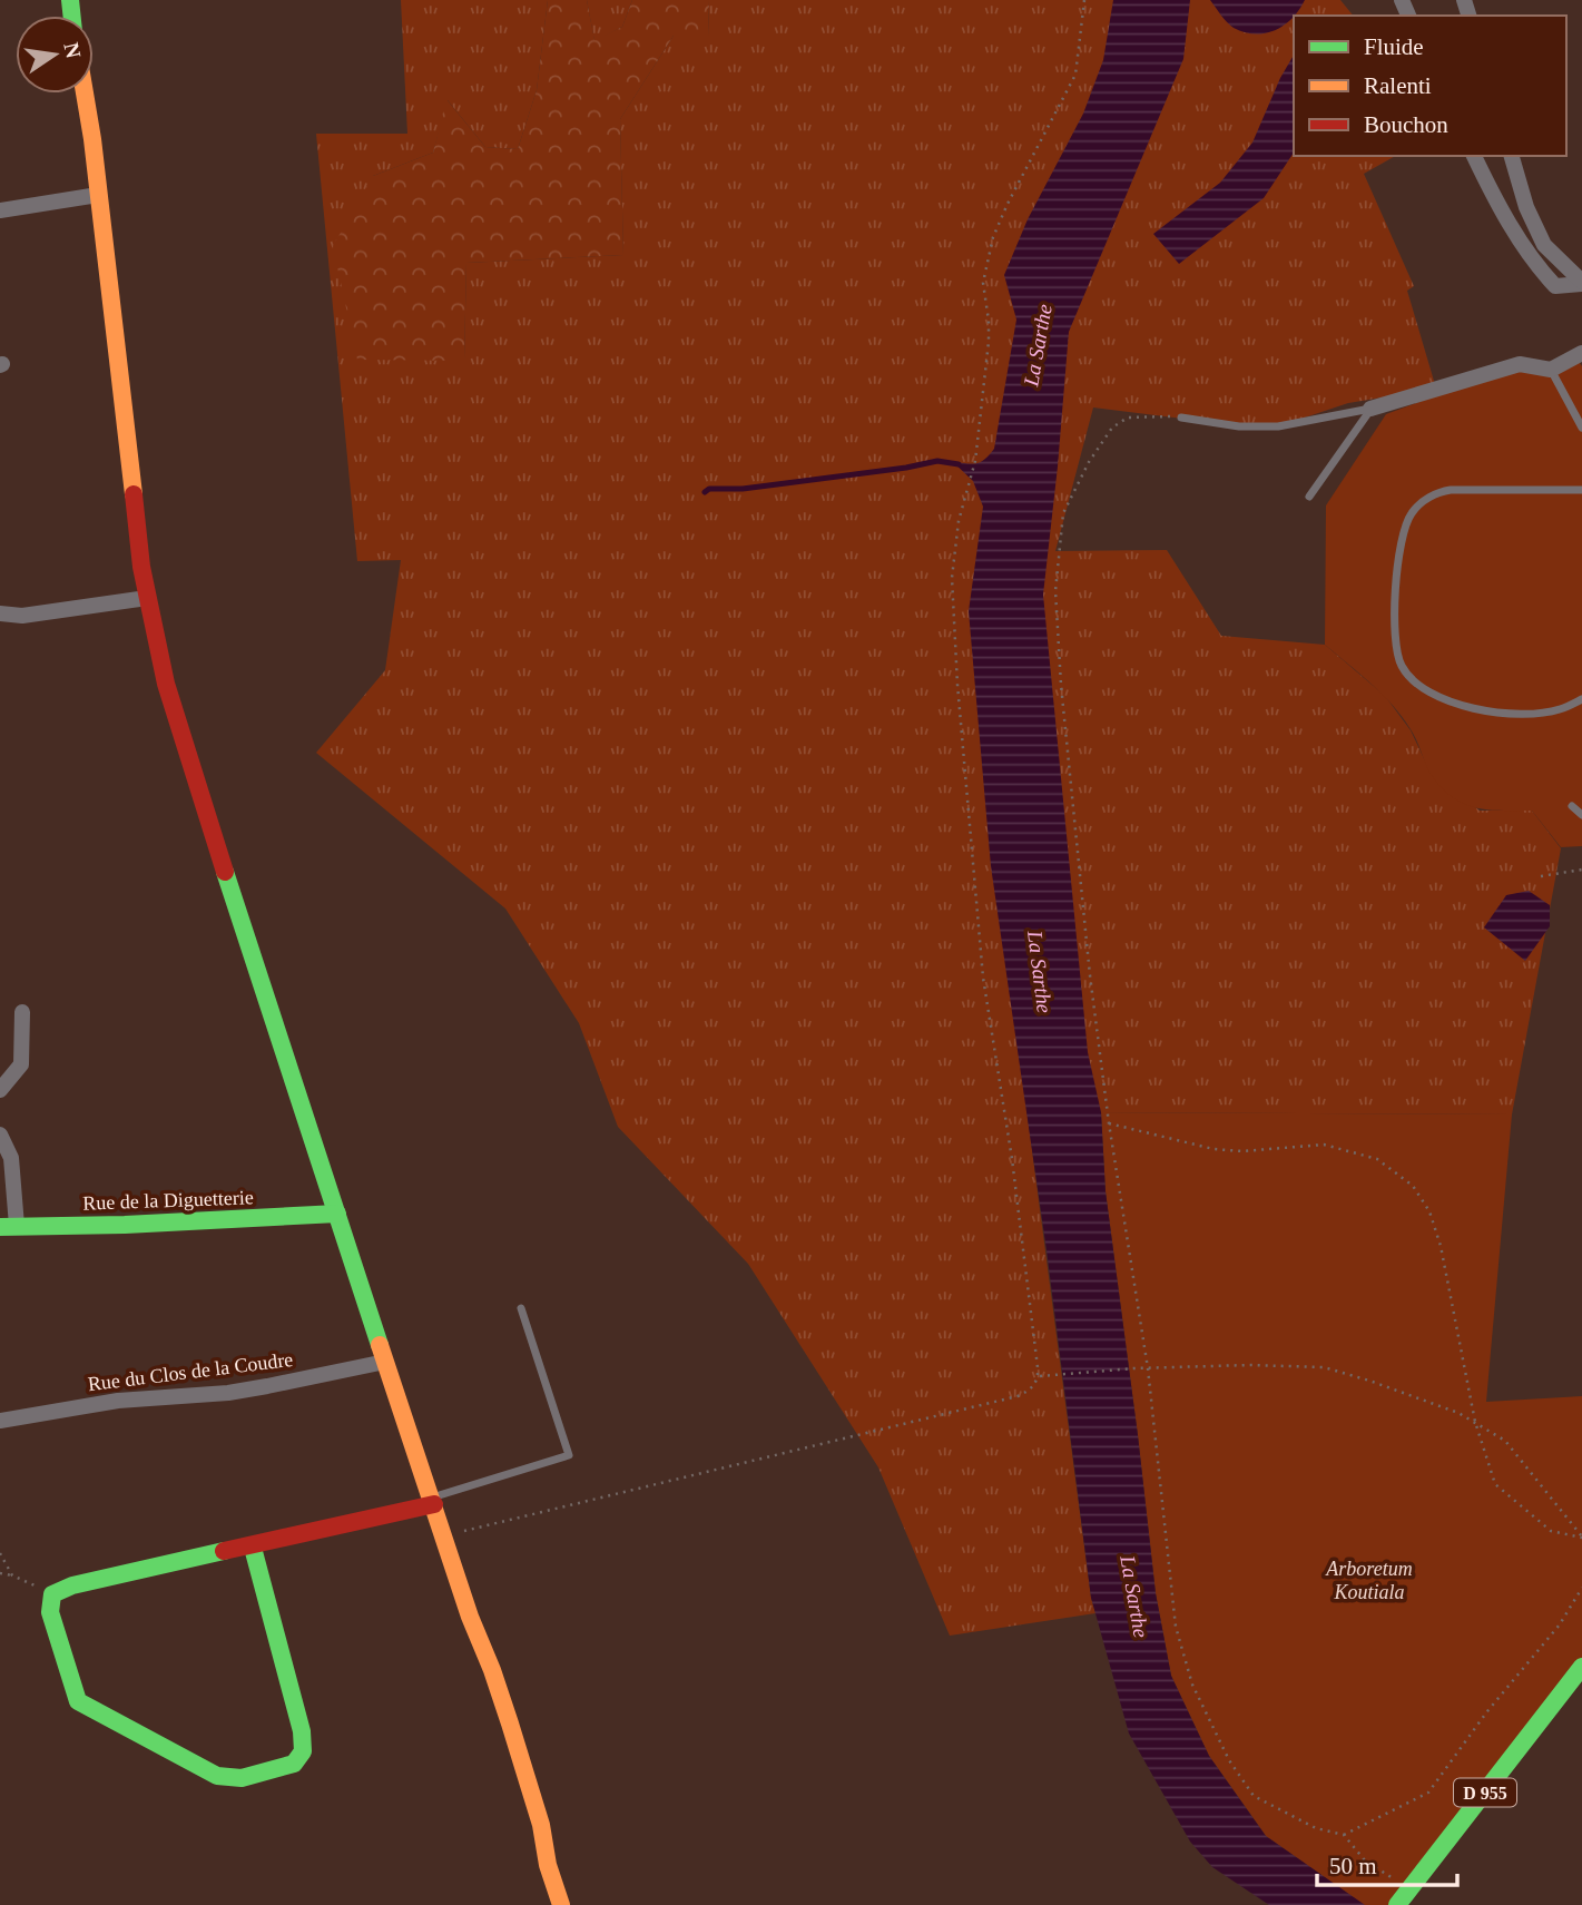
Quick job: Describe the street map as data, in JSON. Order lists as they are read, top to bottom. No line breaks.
{"streets":{"street":["Rue de la Diguetterie","Rue du Clos de la Coudre","D 955"]},"water":["La Sarthe"],"parks":["Arboretum Koutiala"],"legend":["Fluide","Ralenti","Bouchon"],"scale_bar":"50 m","north":"right"}
